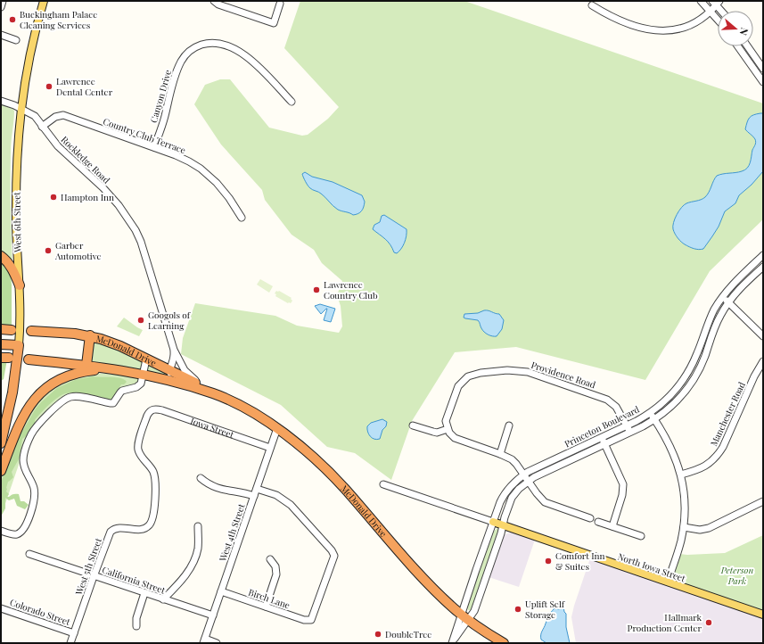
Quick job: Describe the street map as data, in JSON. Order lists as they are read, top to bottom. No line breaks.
{"streets":{"highway":["West 6th Street","McDonald Drive"],"main road":["North Iowa Street"],"street":["Canyon Drive","Country Club Terrace","Rockledge Road","Providence Road","Manchester Road","Princeton Boulevard","Iowa Street","West 4th Street","West 5th Street","California Street","Birch Lane","Colorado Street"]},"crossings":[["Canyon Drive","Country Club Terrace"],["Country Club Terrace","Rockledge Road"],["Rockledge Road","West 6th Street"],["Rockledge Road","McDonald Drive"],["McDonald Drive","Princeton Boulevard"],["McDonald Drive","West 4th Street"],["Providence Road","Princeton Boulevard"],["Princeton Boulevard","North Iowa Street"],["Iowa Street","West 4th Street"],["Iowa Street","West 5th Street"],["West 4th Street","California Street"],["West 4th Street","Birch Lane"],["West 5th Street","California Street"],["West 5th Street","Colorado Street"]],"parks":["Peterson Park"],"places":["Buckingham Palace Cleaning Services","Lawrence Dental Center","Hampton Inn","Garber Automotive","Lawrence Country Club","Googols of Learning","Comfort Inn & Suites","Uplift Self Storage","Hallmark Production Center","DoubleTree"],"north":"right"}
